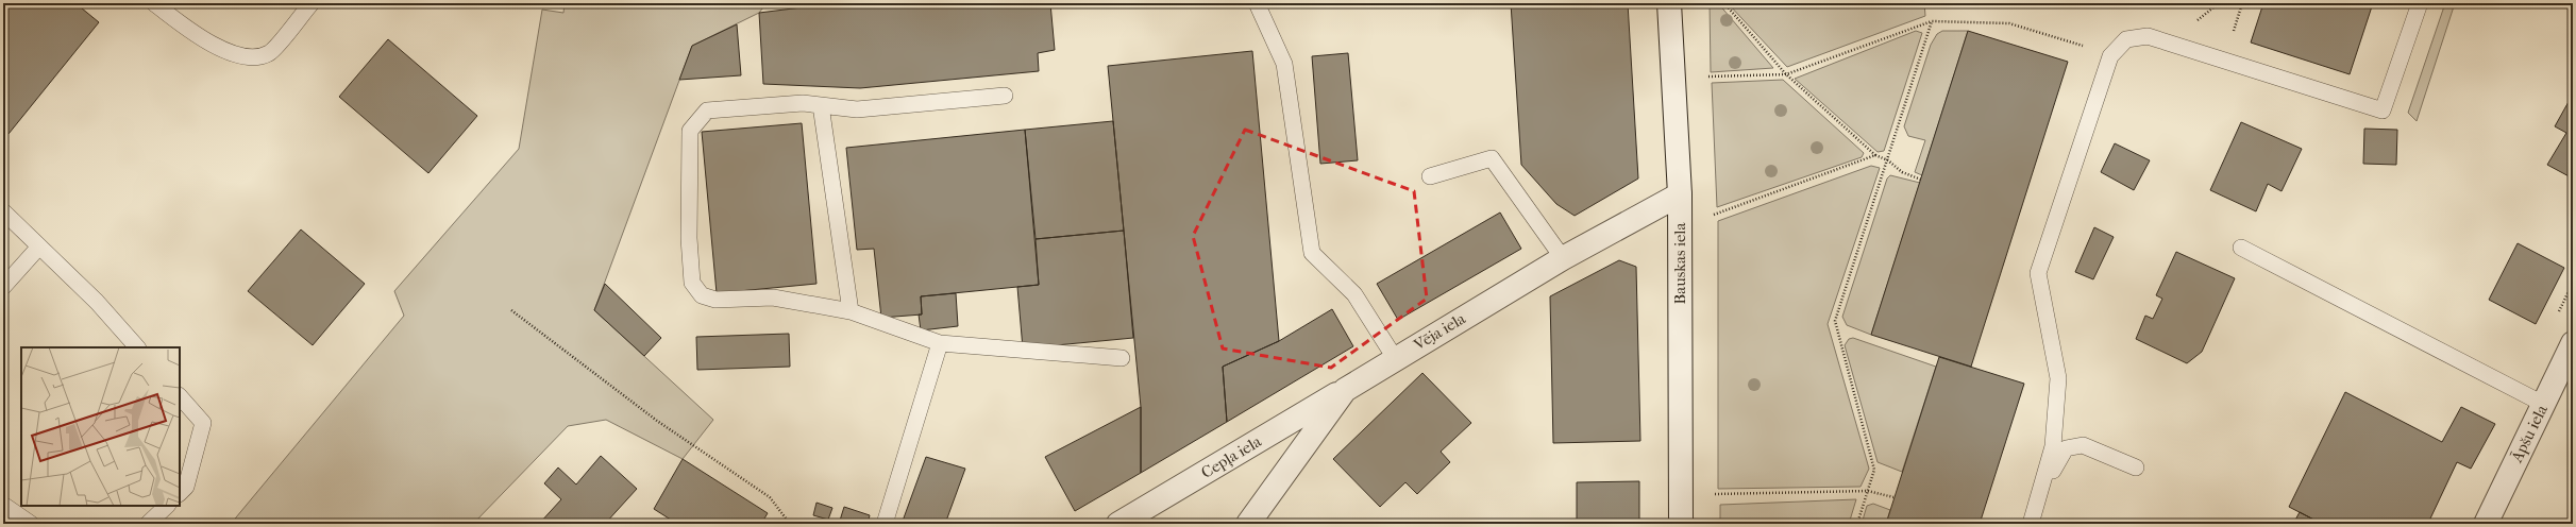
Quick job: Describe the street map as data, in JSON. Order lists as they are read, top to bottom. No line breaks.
{"streets":{"street":["Bauskas iela","Vēja iela","Āpšu iela","Cepļa iela"]},"crossings":[["Bauskas iela","Vēja iela"],["Vēja iela","Cepļa iela"]]}
